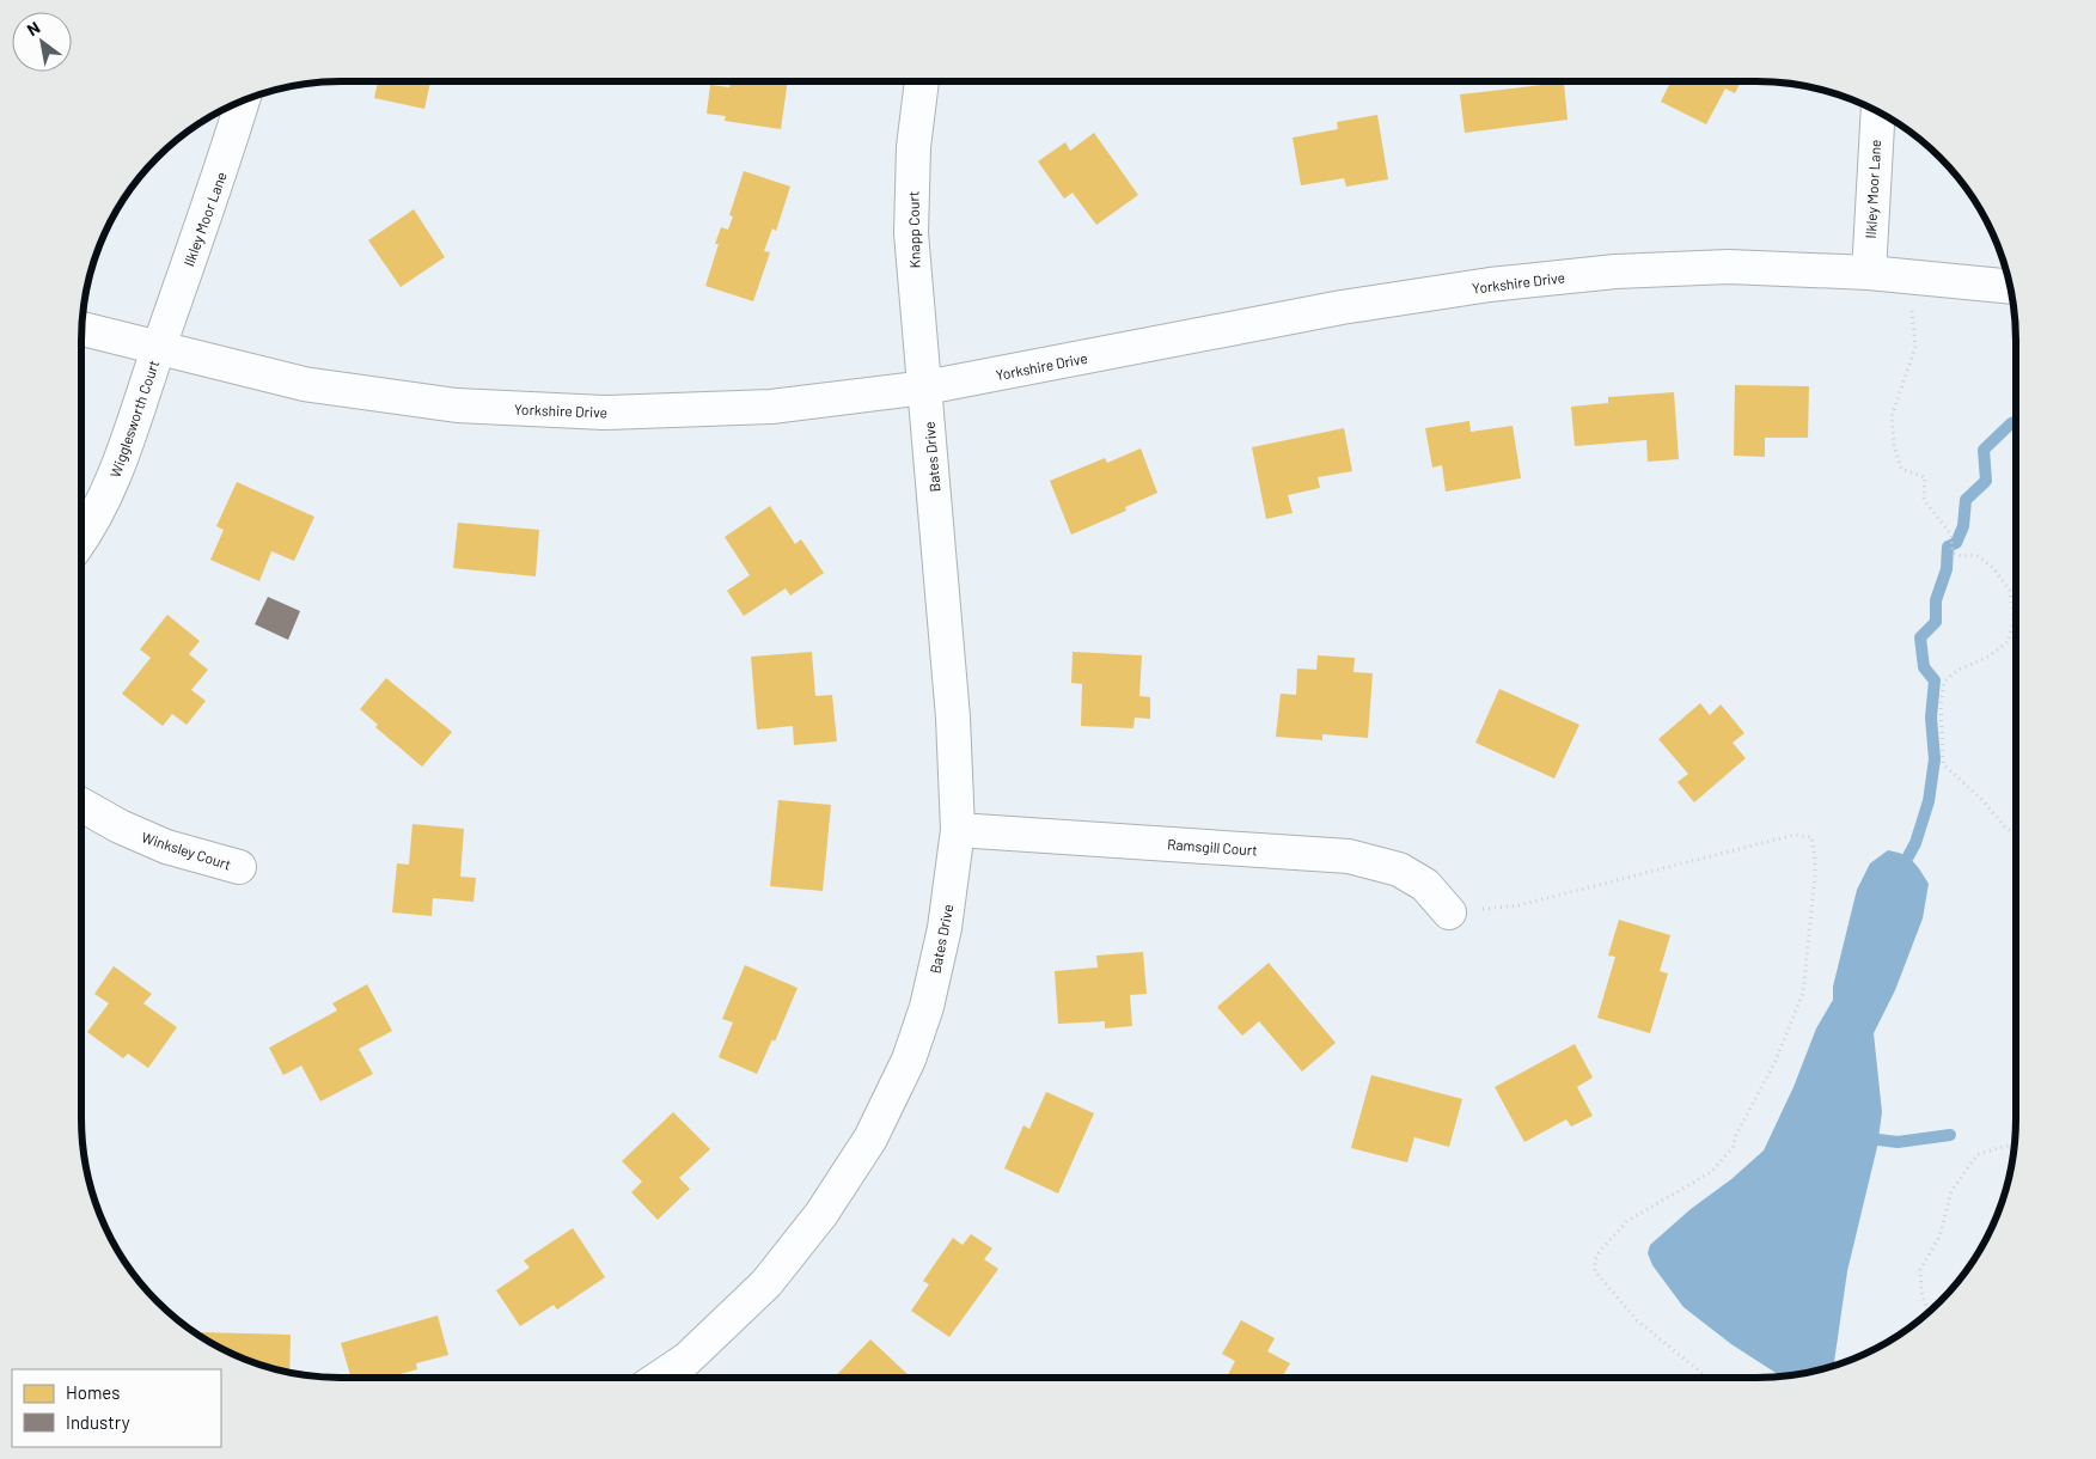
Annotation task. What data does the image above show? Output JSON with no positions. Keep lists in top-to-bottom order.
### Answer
{
  "streets": {
    "street": [
      "Ilkley Moor Lane",
      "Knapp Court",
      "Yorkshire Drive",
      "Wigglesworth Court",
      "Bates Drive",
      "Ramsgill Court",
      "Winksley Court"
    ]
  },
  "crossings": [
    ["Ilkley Moor Lane", "Yorkshire Drive"],
    ["Ilkley Moor Lane", "Wigglesworth Court"],
    ["Knapp Court", "Yorkshire Drive"],
    ["Knapp Court", "Bates Drive"],
    ["Yorkshire Drive", "Wigglesworth Court"],
    ["Yorkshire Drive", "Bates Drive"],
    ["Bates Drive", "Ramsgill Court"]
  ],
  "legend": ["Homes", "Industry"],
  "north": "top left"
}
